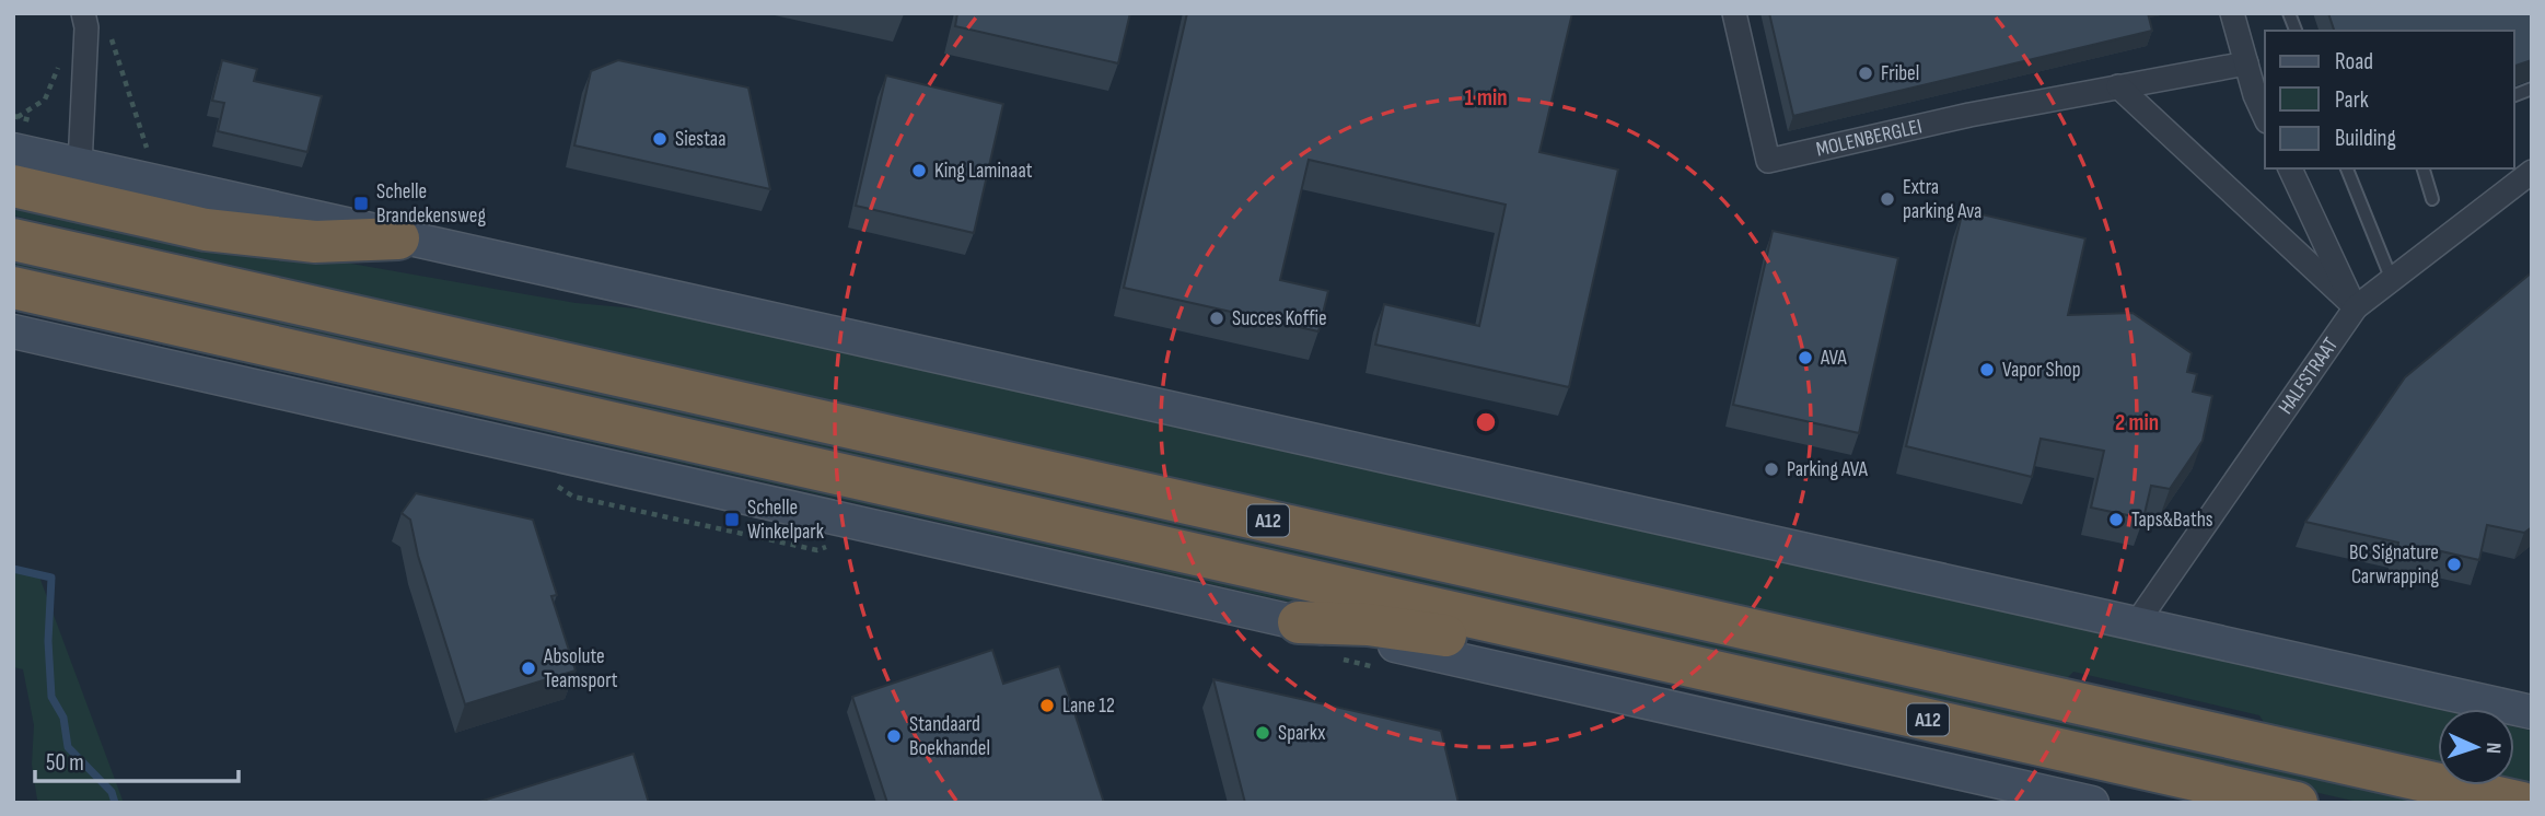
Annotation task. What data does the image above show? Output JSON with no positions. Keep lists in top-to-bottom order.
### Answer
{
  "streets": {
    "highway": ["A12"],
    "street": ["MOLENBERGLEI", "HALFSTRAAT"]
  },
  "places": {
    "other": [
      "Fribel",
      "Siestaa",
      "King Laminaat",
      "Extra parking Ava",
      "Succes Koffie",
      "AVA",
      "Vapor Shop",
      "Parking AVA",
      "Taps&Baths",
      "BC Signature Carwrapping",
      "Absolute Teamsport",
      "Lane 12",
      "Sparkx",
      "Standaard Boekhandel"
    ],
    "transit": ["Schelle Brandekensweg", "Schelle Winkelpark"]
  },
  "legend": ["Road", "Park", "Building"],
  "scale_bar": "50 m",
  "north": "right",
  "rings": ["1 min", "2 min"]
}
